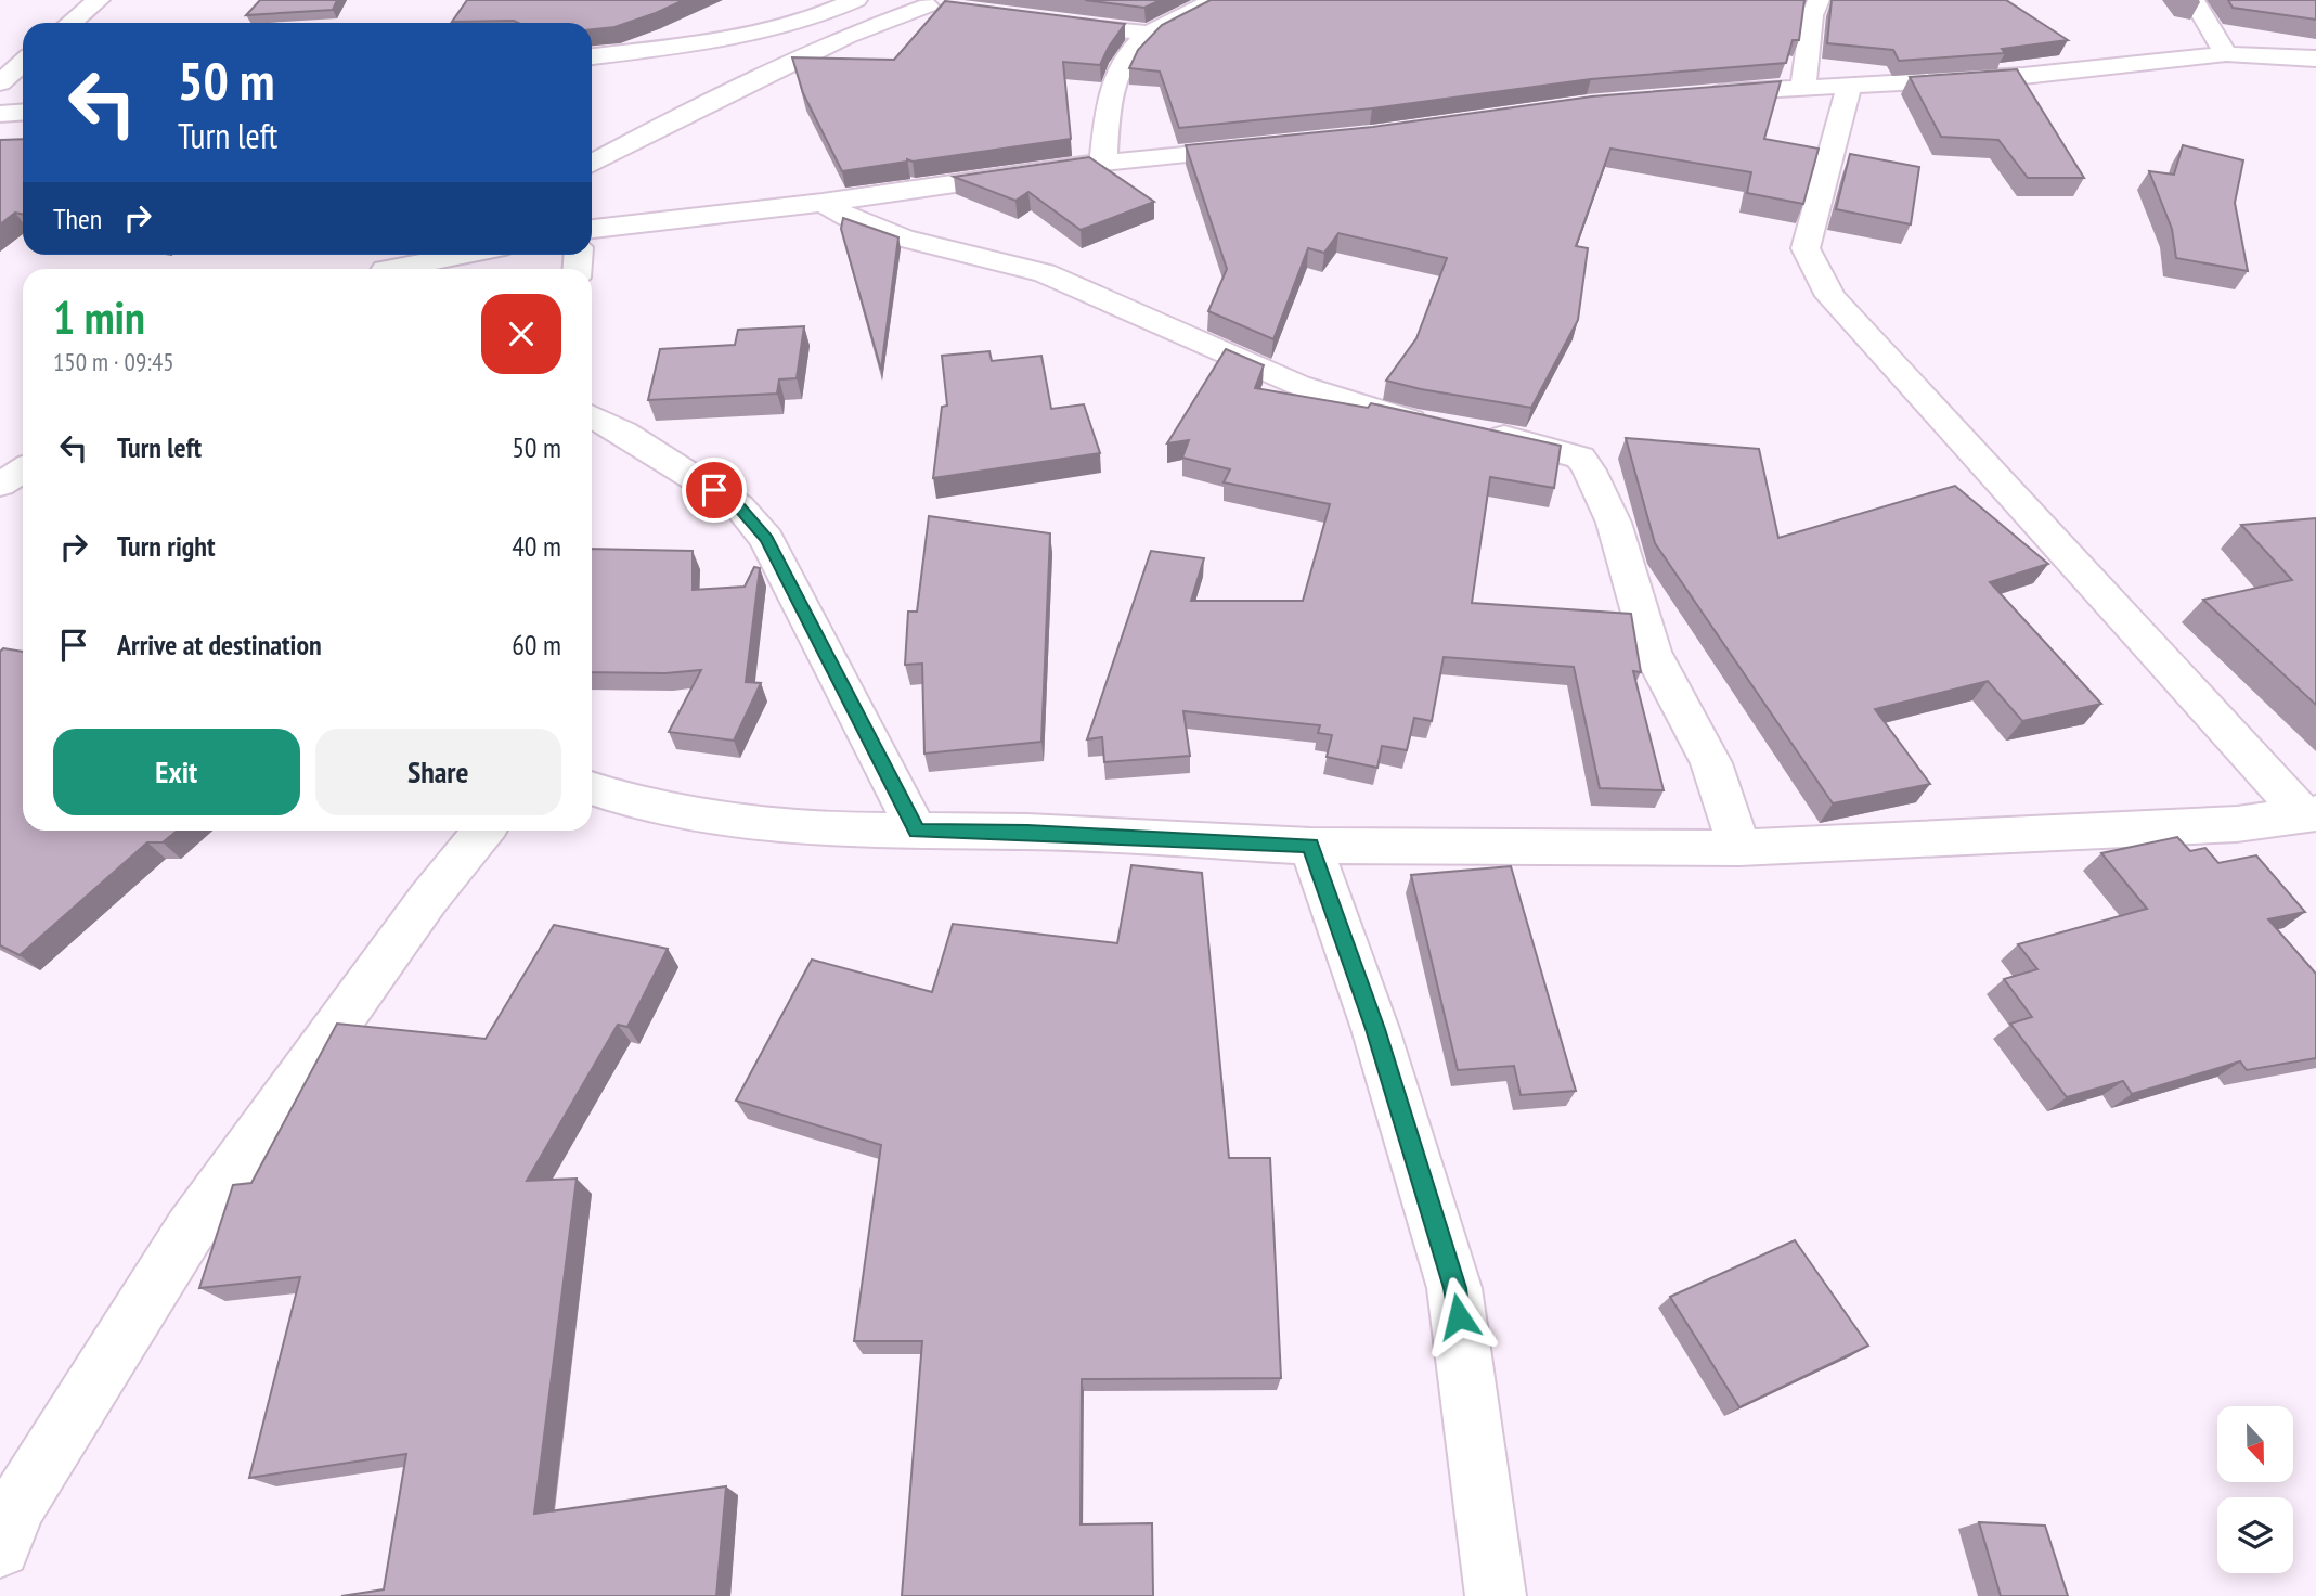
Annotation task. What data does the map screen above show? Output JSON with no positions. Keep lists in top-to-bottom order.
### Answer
{
  "north": "bottom",
  "page": {
    "turn": ["50 m", "Turn left"],
    "then": "Then",
    "heading": ["1 min", "150 m · 09:45"],
    "list": [
      {
        "name": "Turn left",
        "value": "50 m"
      },
      {
        "name": "Turn right",
        "value": "40 m"
      },
      {
        "name": "Arrive at destination",
        "value": "60 m"
      }
    ],
    "buttons": ["Exit", "Share"]
  }
}
